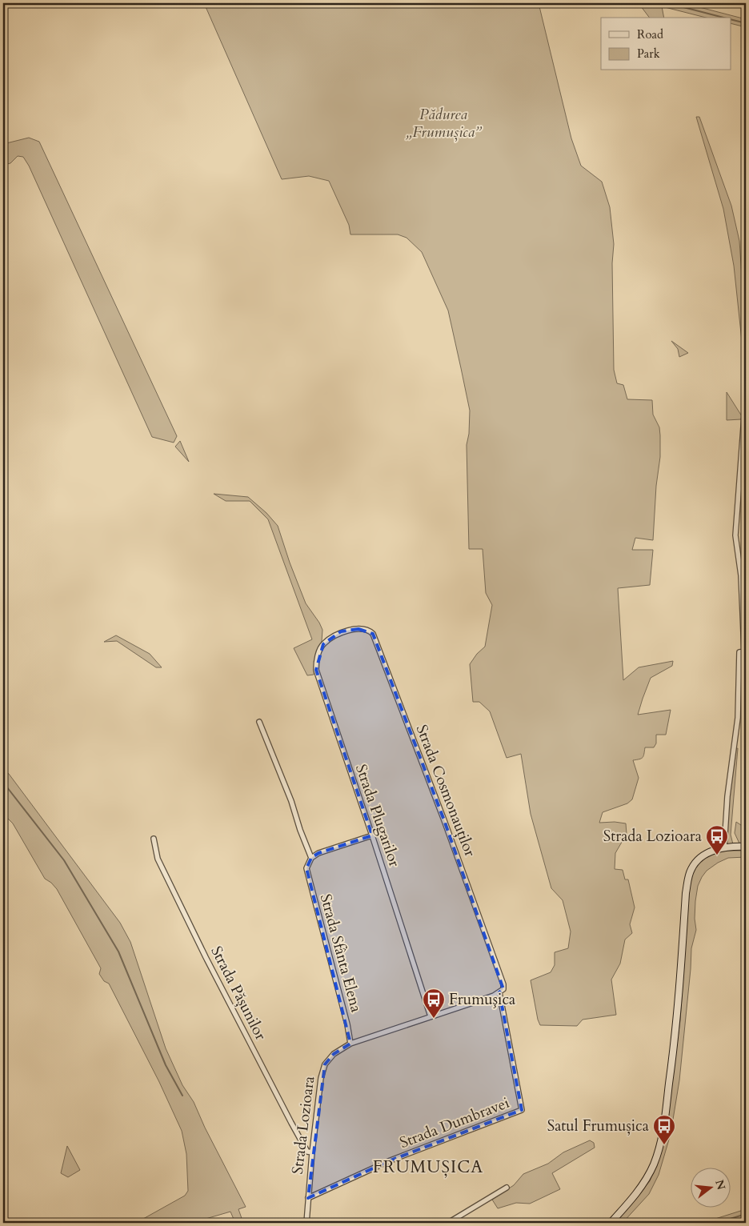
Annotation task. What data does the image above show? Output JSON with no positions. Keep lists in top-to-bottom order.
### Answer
{
  "streets": {
    "street": [
      "Strada Cosmonauților",
      "Strada Plugarilor",
      "Strada Sfânta Elena",
      "Strada Pășunilor",
      "Strada Dumbravei",
      "Strada Lozioara"
    ]
  },
  "crossings": [
    ["Strada Cosmonauților", "Strada Plugarilor"],
    ["Strada Cosmonauților", "Strada Dumbravei"],
    ["Strada Cosmonauților", "Strada Lozioara"],
    ["Strada Plugarilor", "Strada Lozioara"],
    ["Strada Sfânta Elena", "Strada Lozioara"],
    ["Strada Pășunilor", "Strada Lozioara"],
    ["Strada Dumbravei", "Strada Lozioara"]
  ],
  "districts": ["FRUMUȘICA"],
  "parks": ["Pădurea „Frumușica”"],
  "places": {
    "bus stop": ["Strada Lozioara", "Frumuşica", "Satul Frumușica"]
  },
  "legend": ["Road", "Park"],
  "north": "right"
}
